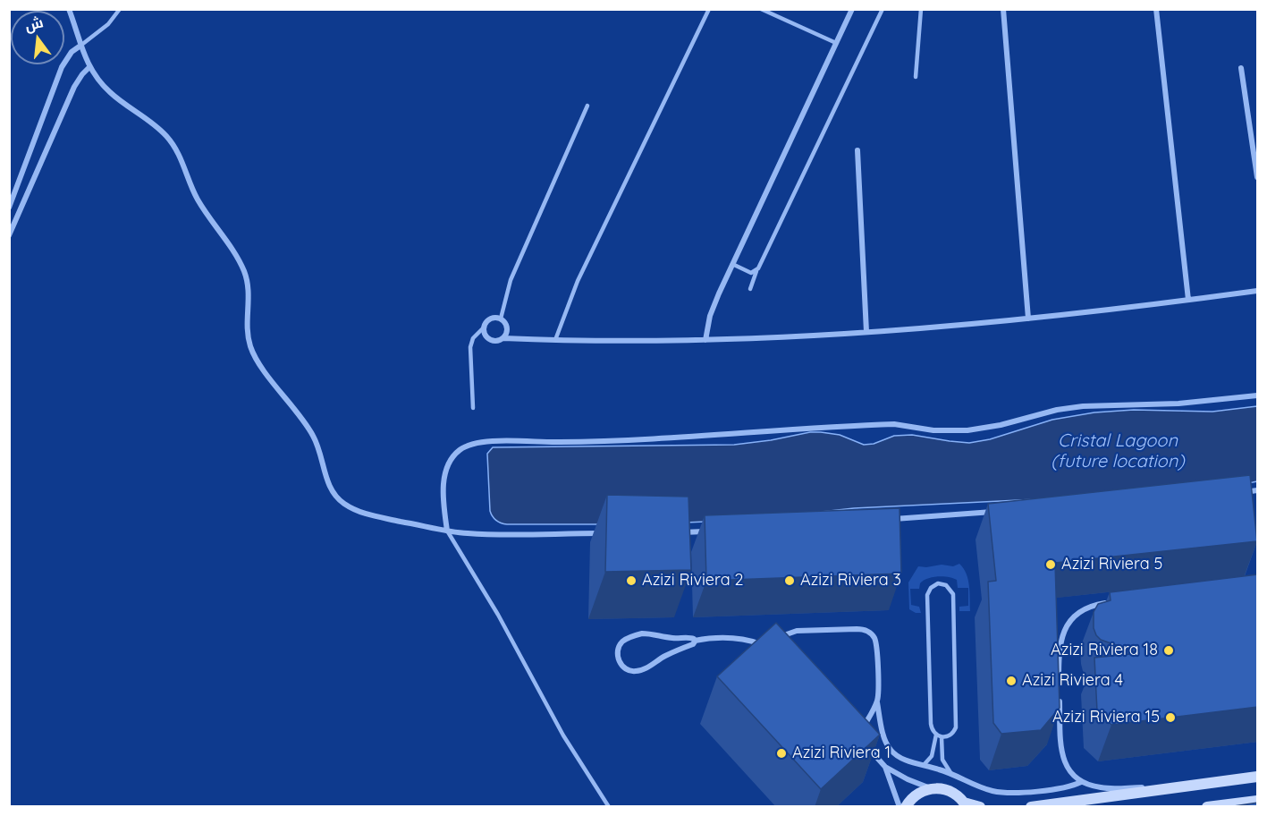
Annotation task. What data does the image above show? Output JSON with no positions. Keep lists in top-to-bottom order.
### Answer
{
  "water": ["Cristal Lagoon (future location)"],
  "places": [
    "Azizi Riviera 5",
    "Azizi Riviera 2",
    "Azizi Riviera 3",
    "Azizi Riviera 18",
    "Azizi Riviera 4",
    "Azizi Riviera 15",
    "Azizi Riviera 1"
  ],
  "north": "top"
}
